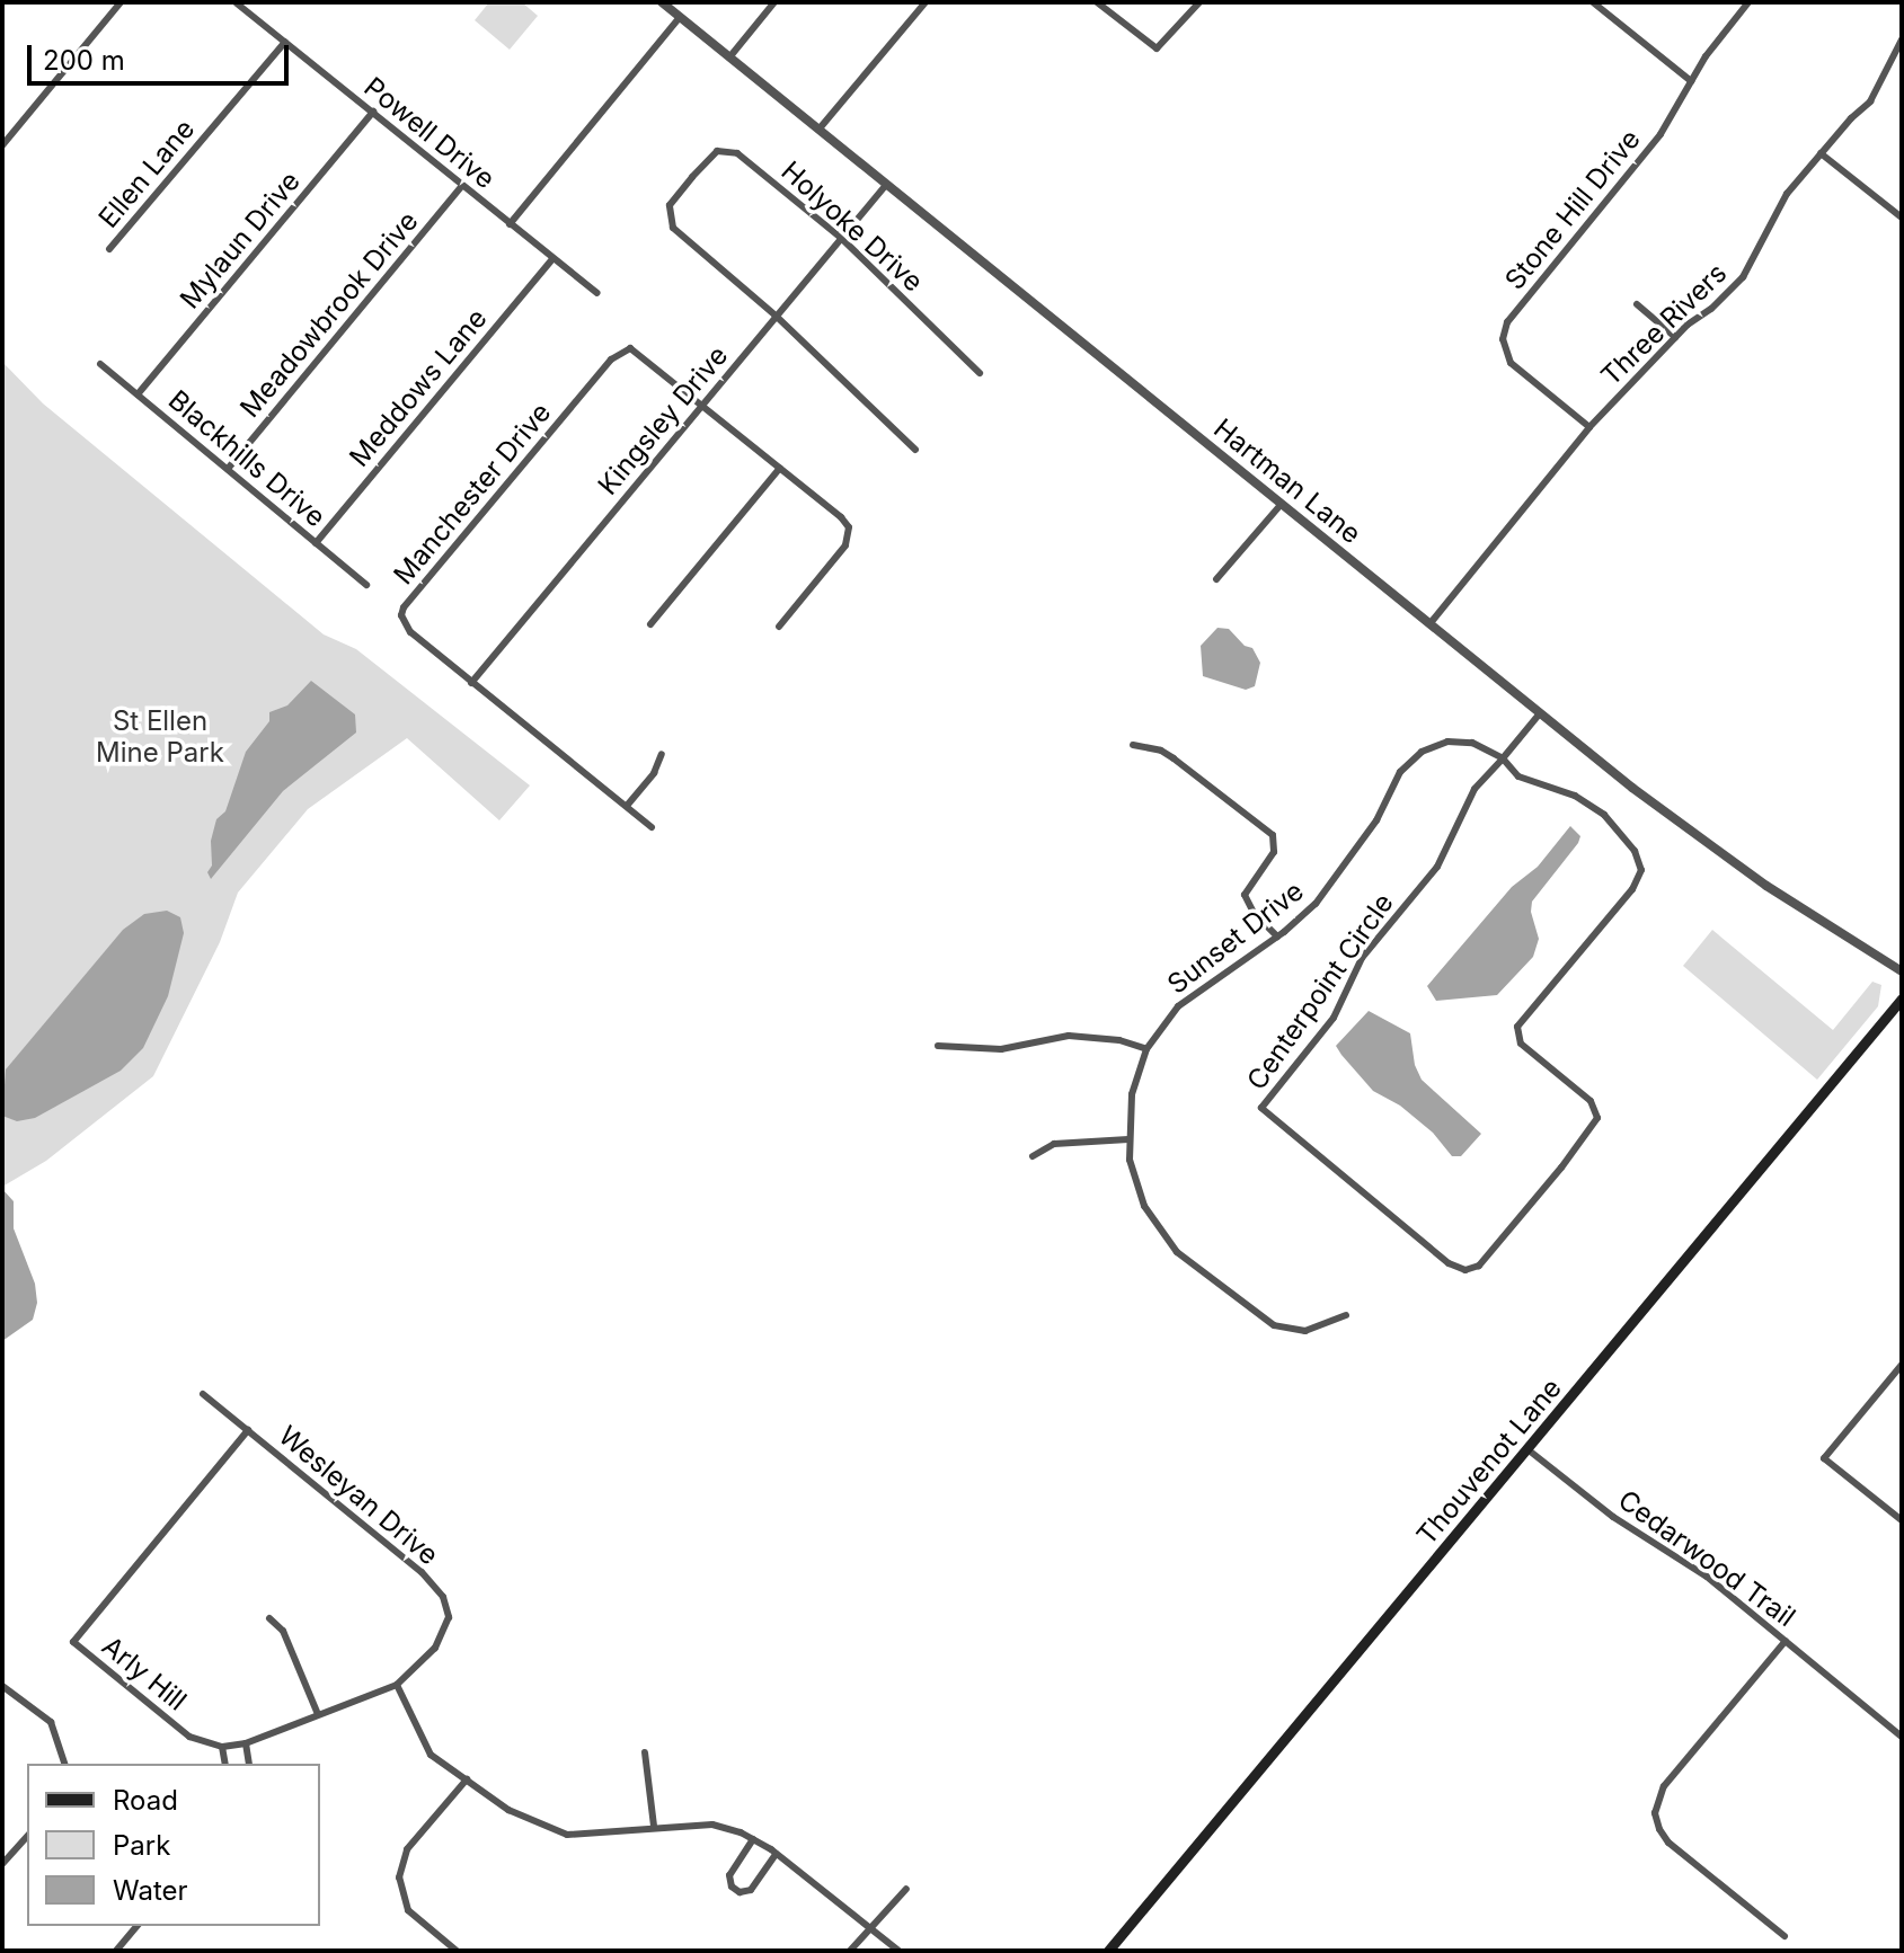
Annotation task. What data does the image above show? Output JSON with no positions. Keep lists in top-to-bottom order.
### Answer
{
  "streets": {
    "main road": ["Thouvenot Lane"],
    "street": [
      "Powell Drive",
      "Ellen Lane",
      "Stone Hill Drive",
      "Holyoke Drive",
      "Mylaun Drive",
      "Meadowbrook Drive",
      "Three Rivers",
      "Meddows Lane",
      "Kingsley Drive",
      "Blackhills Drive",
      "Hartman Lane",
      "Manchester Drive",
      "Sunset Drive",
      "Centerpoint Circle",
      "Wesleyan Drive",
      "Cedarwood Trail",
      "Arly Hill"
    ]
  },
  "crossings": [
    ["Powell Drive", "Ellen Lane"],
    ["Powell Drive", "Mylaun Drive"],
    ["Powell Drive", "Meadowbrook Drive"],
    ["Powell Drive", "Meddows Lane"],
    ["Stone Hill Drive", "Three Rivers"],
    ["Holyoke Drive", "Kingsley Drive"],
    ["Mylaun Drive", "Blackhills Drive"],
    ["Meadowbrook Drive", "Blackhills Drive"],
    ["Three Rivers", "Hartman Lane"],
    ["Meddows Lane", "Blackhills Drive"],
    ["Kingsley Drive", "Hartman Lane"],
    ["Kingsley Drive", "Manchester Drive"],
    ["Hartman Lane", "Centerpoint Circle"],
    ["Sunset Drive", "Centerpoint Circle"],
    ["Thouvenot Lane", "Cedarwood Trail"],
    ["Wesleyan Drive", "Arly Hill"]
  ],
  "parks": ["St Ellen Mine Park"],
  "legend": ["Road", "Park", "Water"],
  "scale_bar": "200 m"
}
